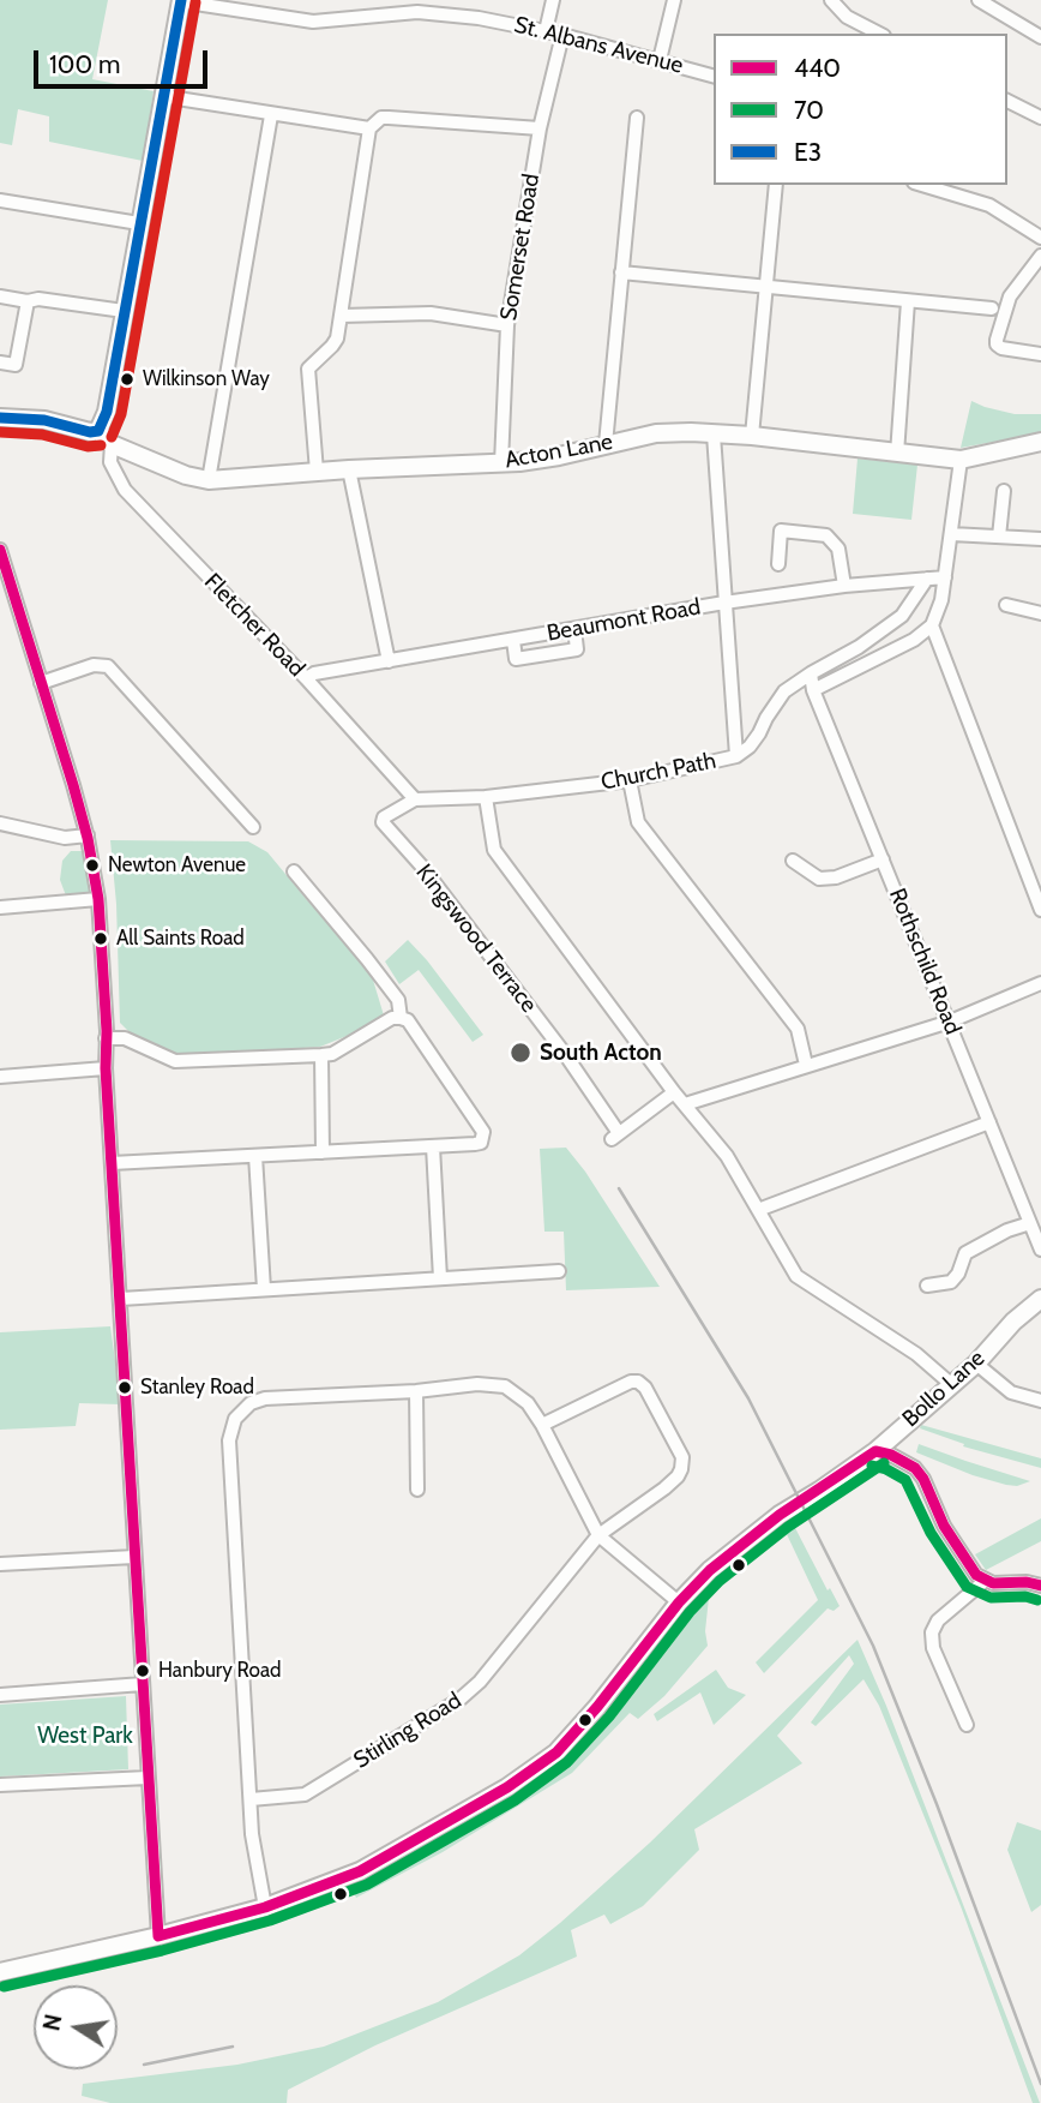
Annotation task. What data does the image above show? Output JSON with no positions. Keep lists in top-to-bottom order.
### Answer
{
  "streets": {
    "main road": ["Acton Lane", "Bollo Lane"],
    "street": [
      "St. Albans Avenue",
      "Somerset Road",
      "Beaumont Road",
      "Fletcher Road",
      "Church Path",
      "Kingswood Terrace",
      "Rothschild Road",
      "Stirling Road"
    ]
  },
  "crossings": [
    ["St. Albans Avenue", "Somerset Road"],
    ["Somerset Road", "Acton Lane"],
    ["Acton Lane", "Fletcher Road"],
    ["Beaumont Road", "Fletcher Road"],
    ["Beaumont Road", "Church Path"],
    ["Fletcher Road", "Church Path"],
    ["Fletcher Road", "Kingswood Terrace"],
    ["Church Path", "Kingswood Terrace"],
    ["Church Path", "Rothschild Road"]
  ],
  "parks": ["West Park"],
  "places": [
    "Wilkinson Way",
    "Newton Avenue",
    "All Saints Road",
    "South Acton",
    "Stanley Road",
    "Hanbury Road"
  ],
  "lines": ["transit line E3", "transit line 440", "transit line 70"],
  "legend": ["440", "70", "E3"],
  "scale_bar": "100 m",
  "north": "left"
}
